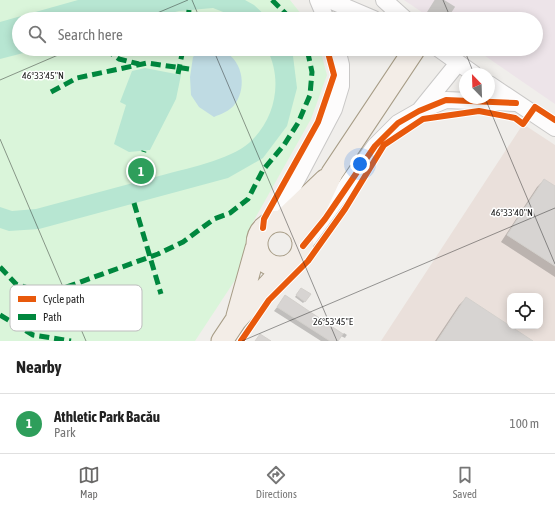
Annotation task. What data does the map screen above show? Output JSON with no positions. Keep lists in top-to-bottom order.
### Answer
{
  "legend": ["Cycle path", "Path"],
  "north": "top left",
  "page": {
    "search": "Search here",
    "pins": "1",
    "heading": "Nearby",
    "list": [
      {
        "mark": "1",
        "name": "Athletic Park Bacău",
        "note": "Park",
        "value": "100 m"
      }
    ],
    "nav": ["Map", "Directions", "Saved"]
  },
  "coordinates": ["46°33'45\"N", "46°33'40\"N", "26°53'45\"E"]
}
